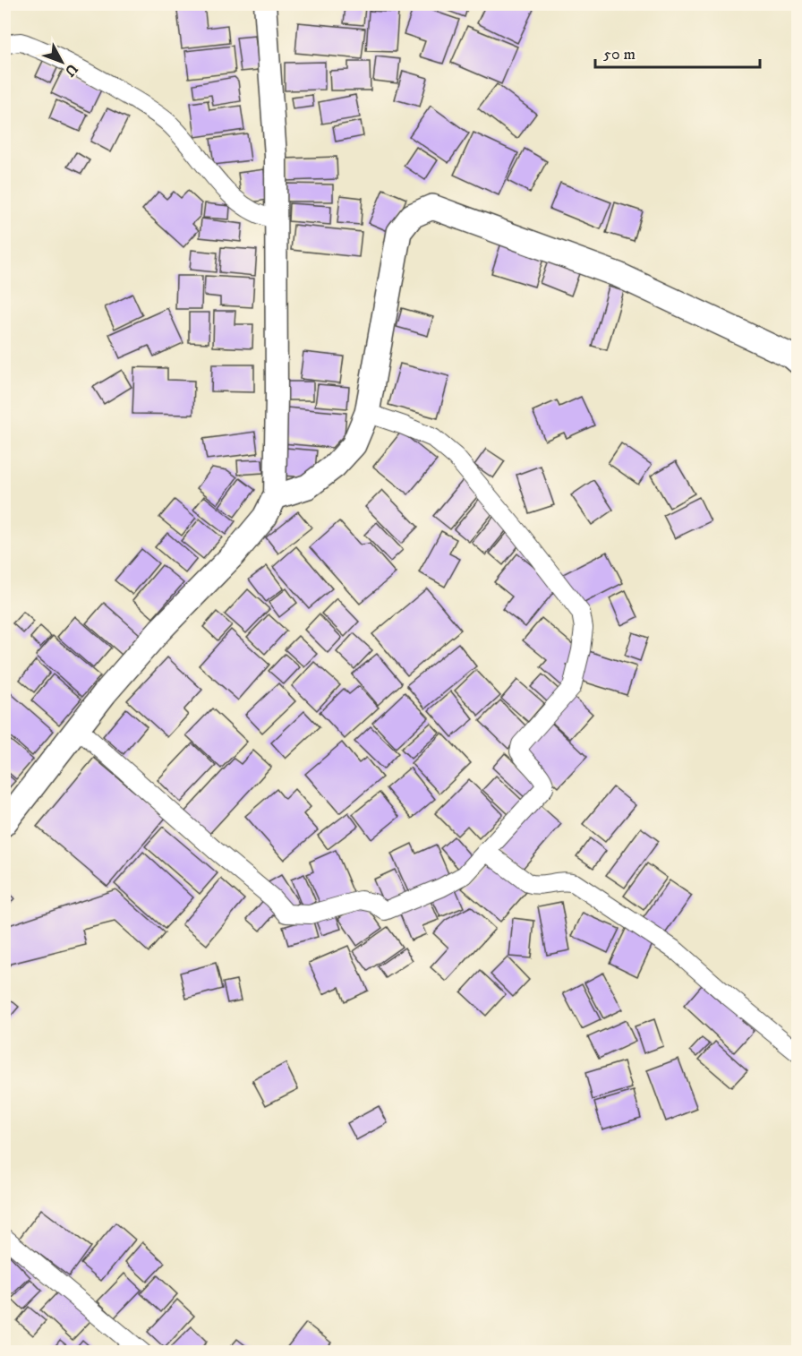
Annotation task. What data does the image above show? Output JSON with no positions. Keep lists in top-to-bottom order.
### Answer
{
  "scale_bar": "50 m",
  "north": "bottom right"
}
